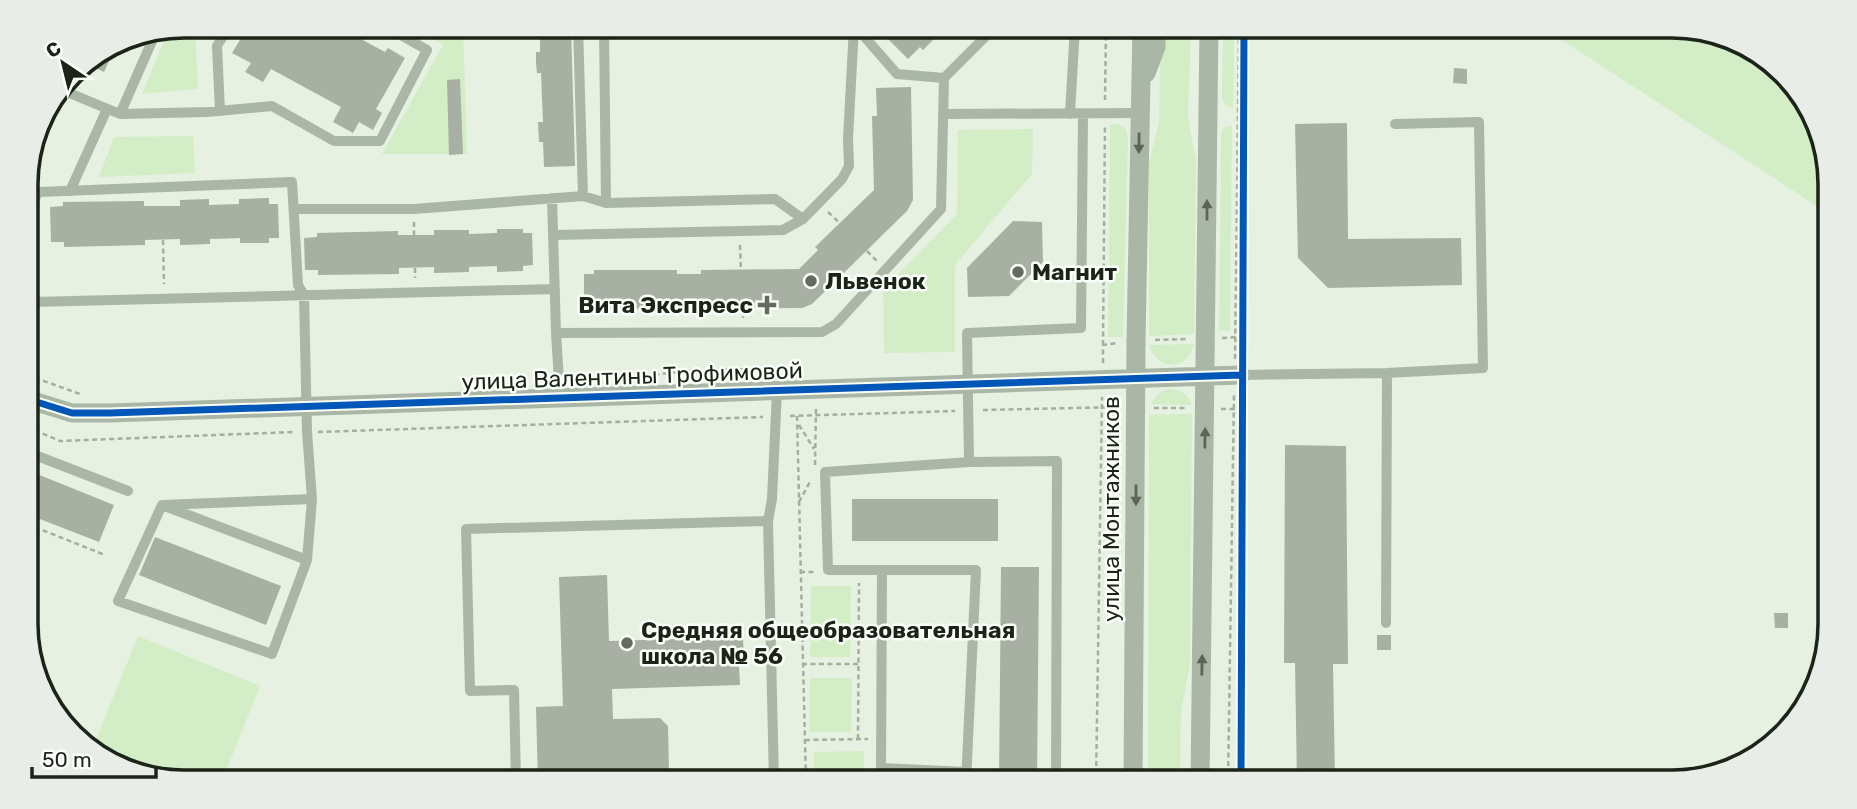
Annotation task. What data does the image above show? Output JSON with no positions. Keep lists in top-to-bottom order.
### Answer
{
  "streets": {
    "street": ["улица Валентины Трофимовой", "улица Монтажников"]
  },
  "crossings": [
    ["улица Валентины Трофимовой", "улица Монтажников"]
  ],
  "places": {
    "other": ["Магнит", "Львенок", "Средняя общеобразовательная школа № 56"],
    "health": ["Вита Экспресс"]
  },
  "scale_bar": "50 m",
  "north": "top left"
}
